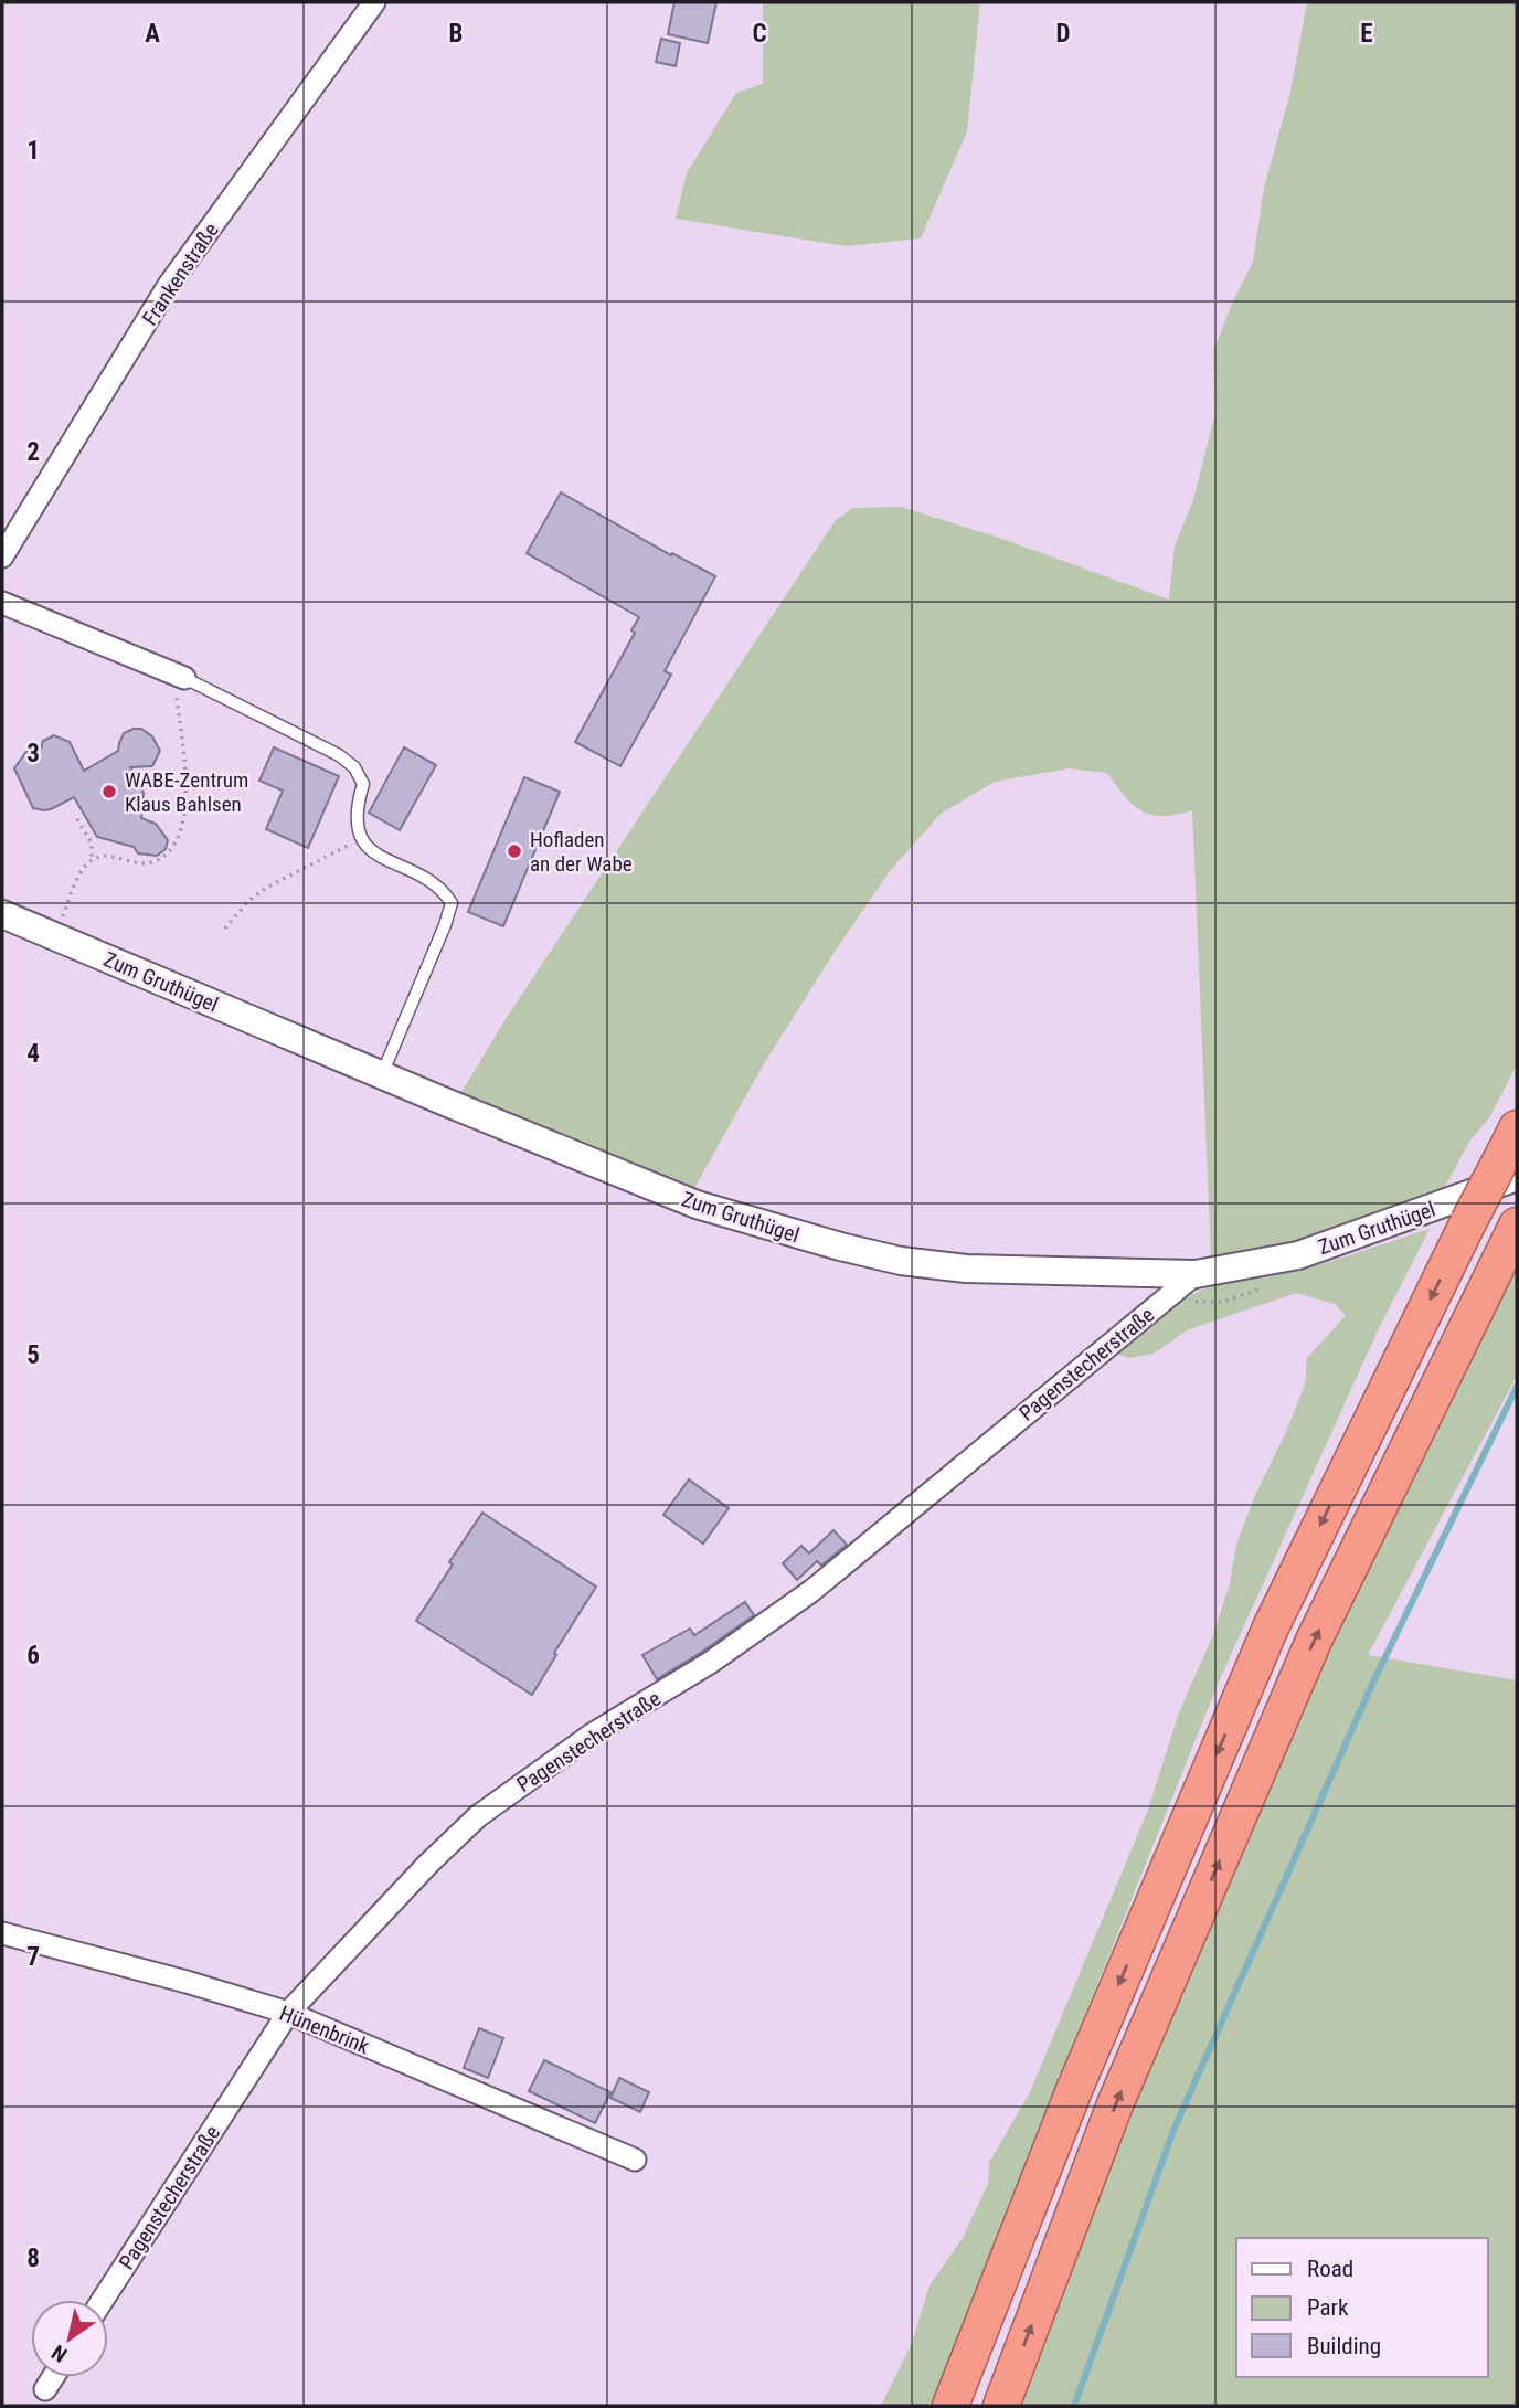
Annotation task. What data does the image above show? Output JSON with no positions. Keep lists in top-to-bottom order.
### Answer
{
  "streets": {
    "street": [
      "Frankenstraße",
      "Zum Gruthügel",
      "Pagenstecherstraße",
      "Hünenbrink"
    ]
  },
  "crossings": [
    ["Zum Gruthügel", "Pagenstecherstraße"],
    ["Pagenstecherstraße", "Hünenbrink"]
  ],
  "places": ["WABE-Zentrum Klaus Bahlsen", "Hofladen an der Wabe"],
  "legend": ["Road", "Park", "Building"],
  "north": "bottom left",
  "grid": {
    "columns": [
      "A",
      "B",
      "C",
      "D",
      "E"
    ],
    "rows": [
      "1",
      "2",
      "3",
      "4",
      "5",
      "6",
      "7",
      "8"
    ]
  }
}
